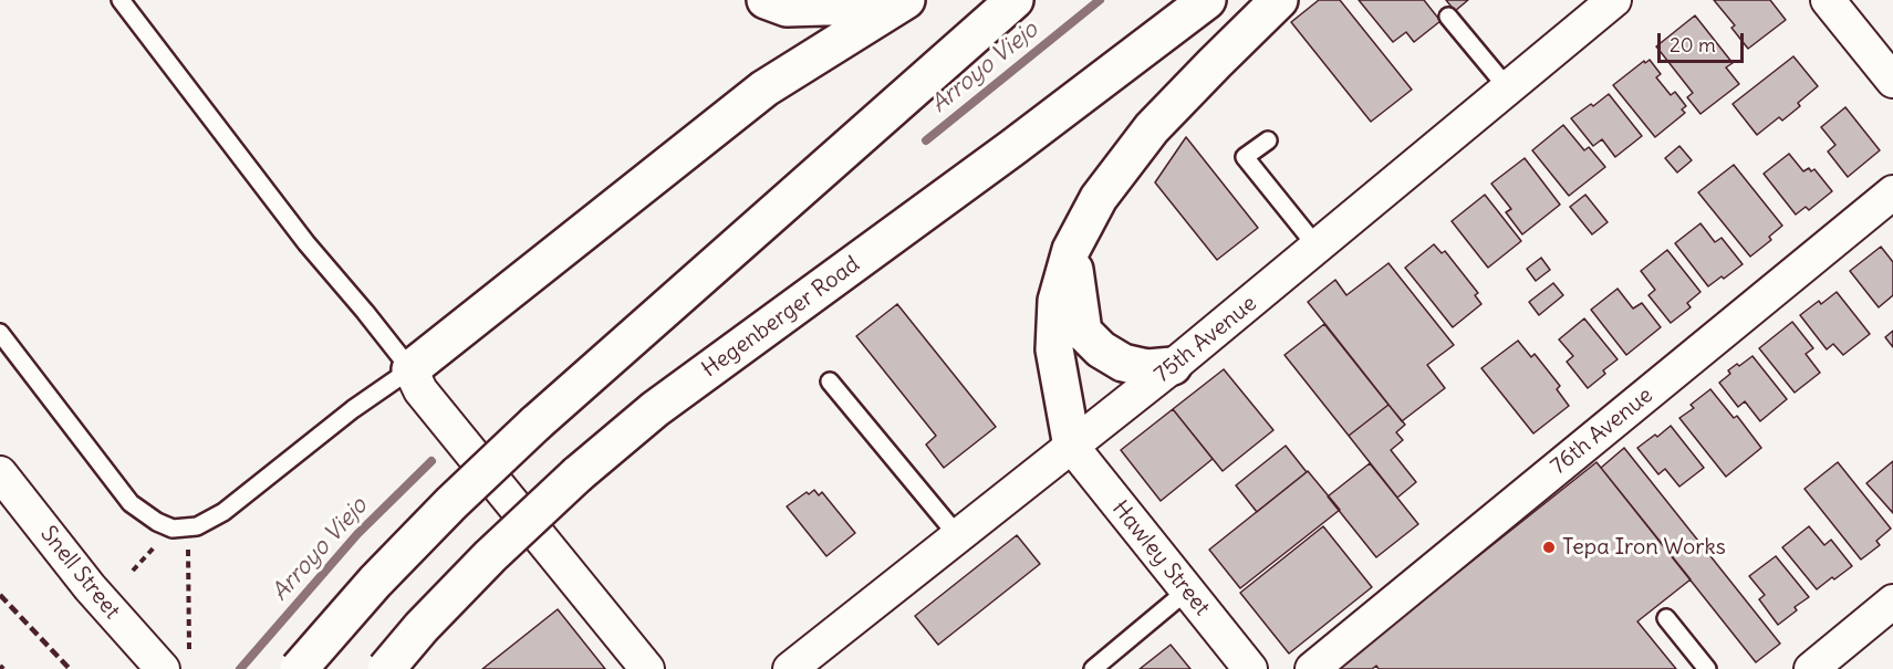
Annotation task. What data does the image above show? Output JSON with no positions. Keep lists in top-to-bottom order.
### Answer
{
  "streets": {
    "main road": ["Hegenberger Road"],
    "street": [
      "75th Avenue",
      "76th Avenue",
      "Hawley Street",
      "Snell Street"
    ]
  },
  "crossings": [
    ["75th Avenue", "Hawley Street"]
  ],
  "water": ["Arroyo Viejo"],
  "places": ["Tepa Iron Works"],
  "scale_bar": "20 m"
}
